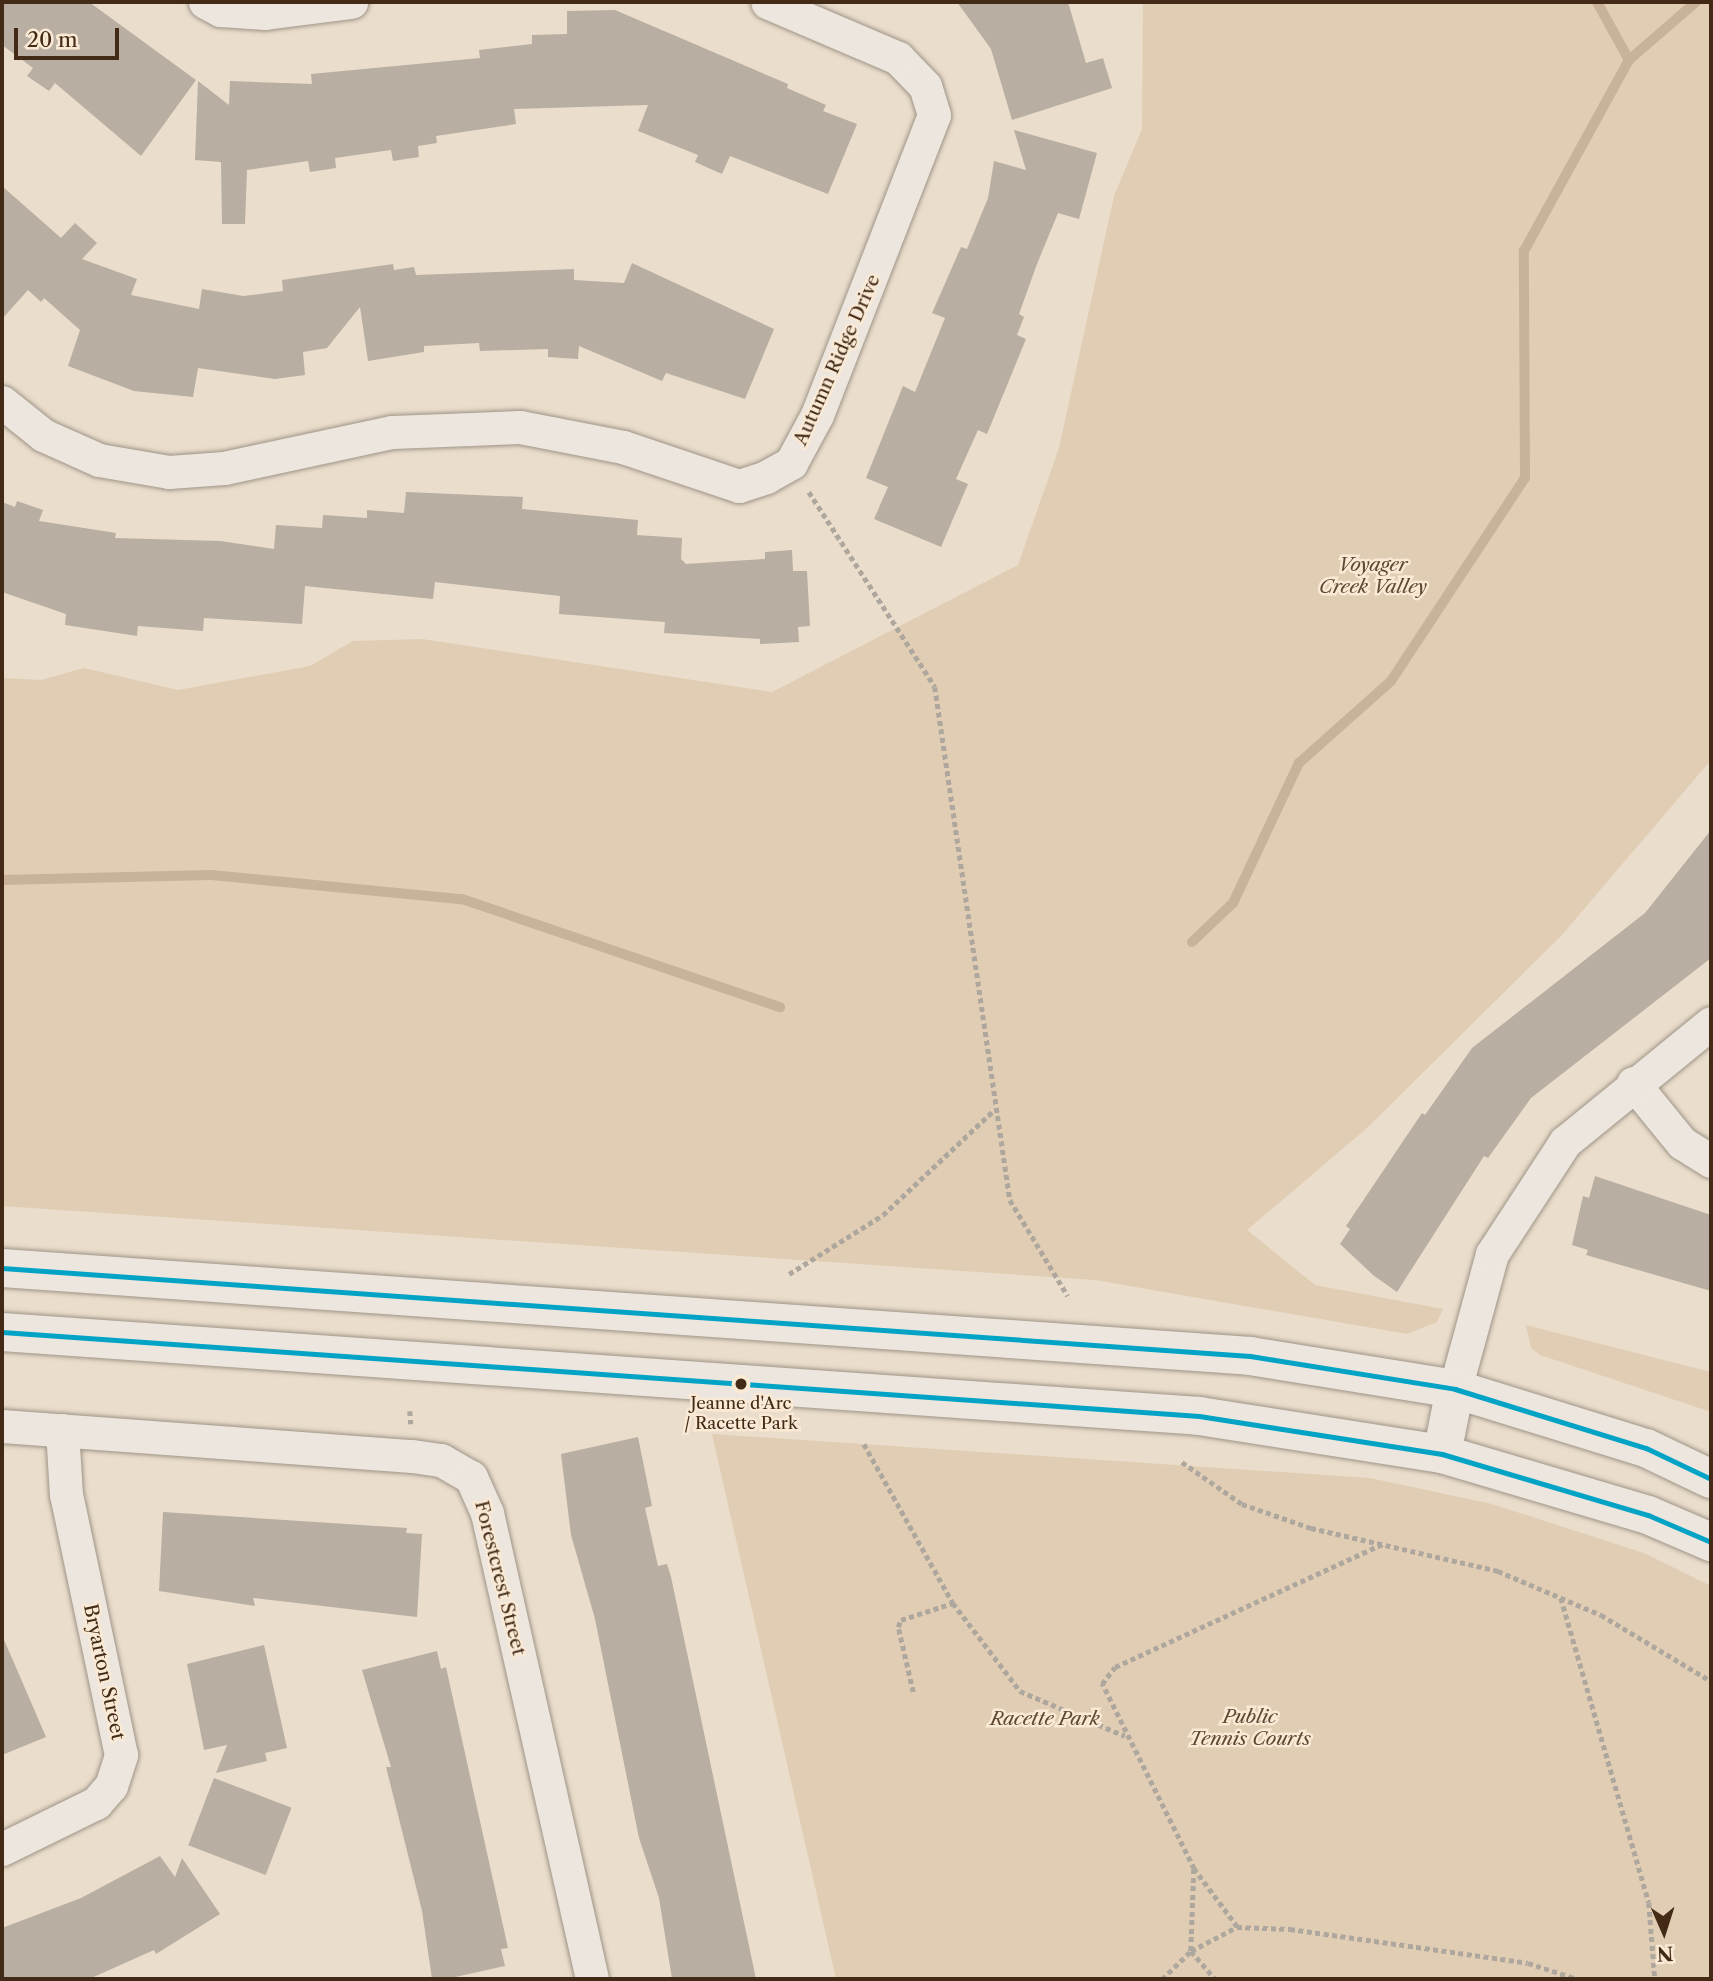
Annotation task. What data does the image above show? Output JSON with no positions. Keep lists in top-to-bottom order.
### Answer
{
  "streets": {
    "street": ["Autumn Ridge Drive", "Forestcrest Street", "Bryarton Street"]
  },
  "crossings": [
    ["Forestcrest Street", "Bryarton Street"]
  ],
  "parks": ["Voyager Creek Valley", "Public Tennis Courts", "Racette Park"],
  "places": ["Jeanne d'Arc / Racette Park"],
  "scale_bar": "20 m",
  "north": "bottom"
}
